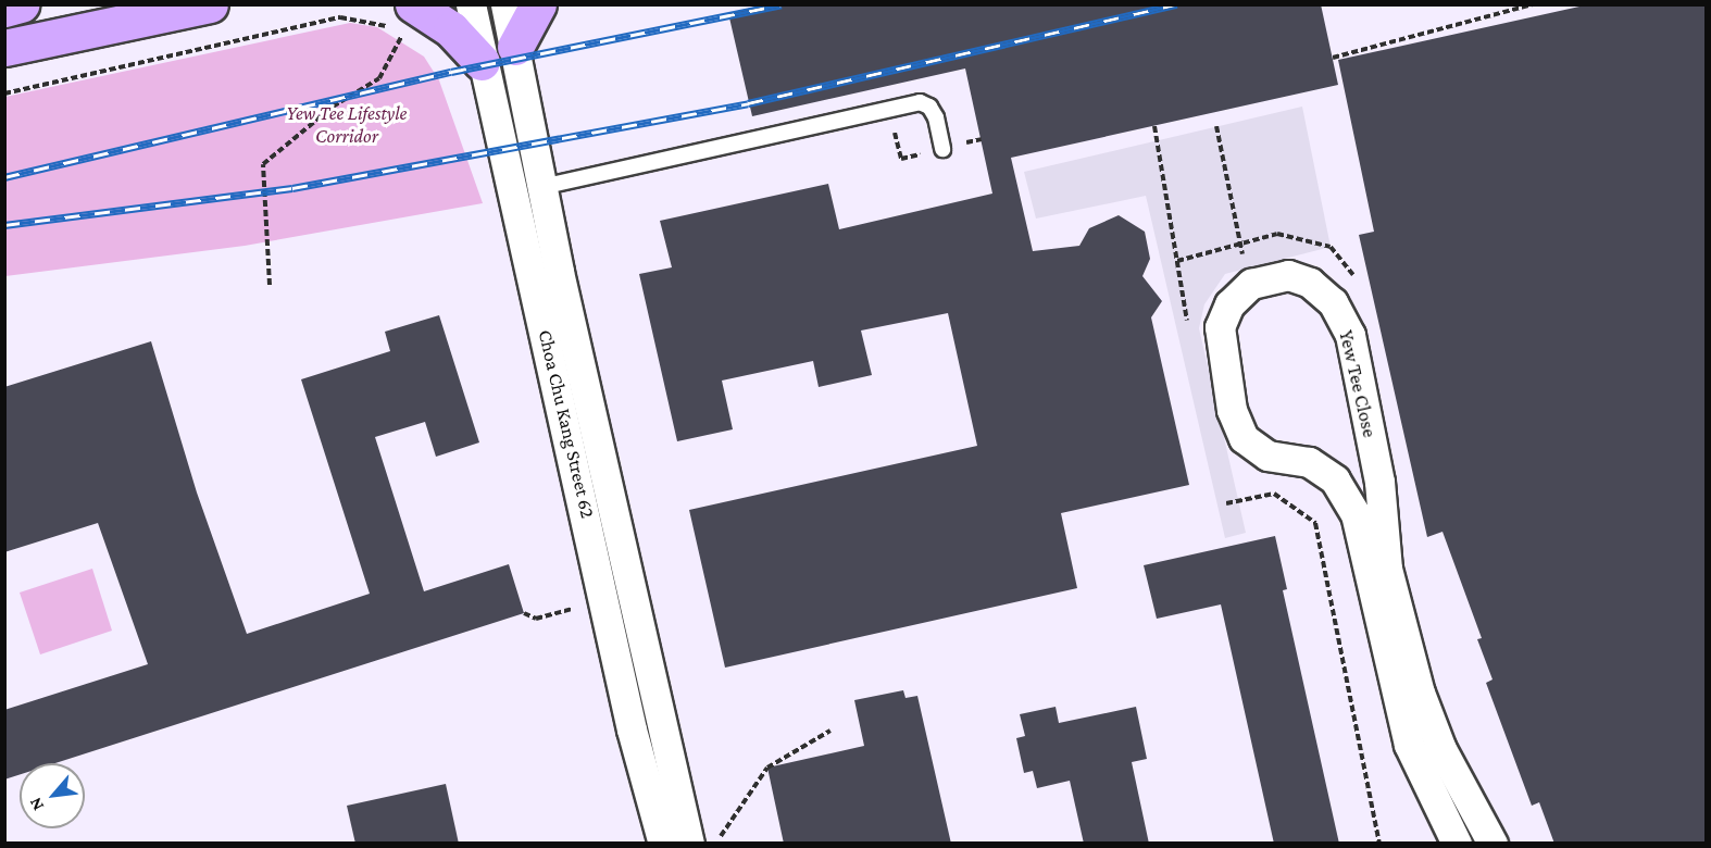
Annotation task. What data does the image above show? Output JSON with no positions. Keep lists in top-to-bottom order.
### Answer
{
  "streets": {
    "street": ["Yew Tee Close", "Choa Chu Kang Street 62"]
  },
  "parks": ["Yew Tee Lifestyle Corridor"],
  "north": "bottom left"
}
